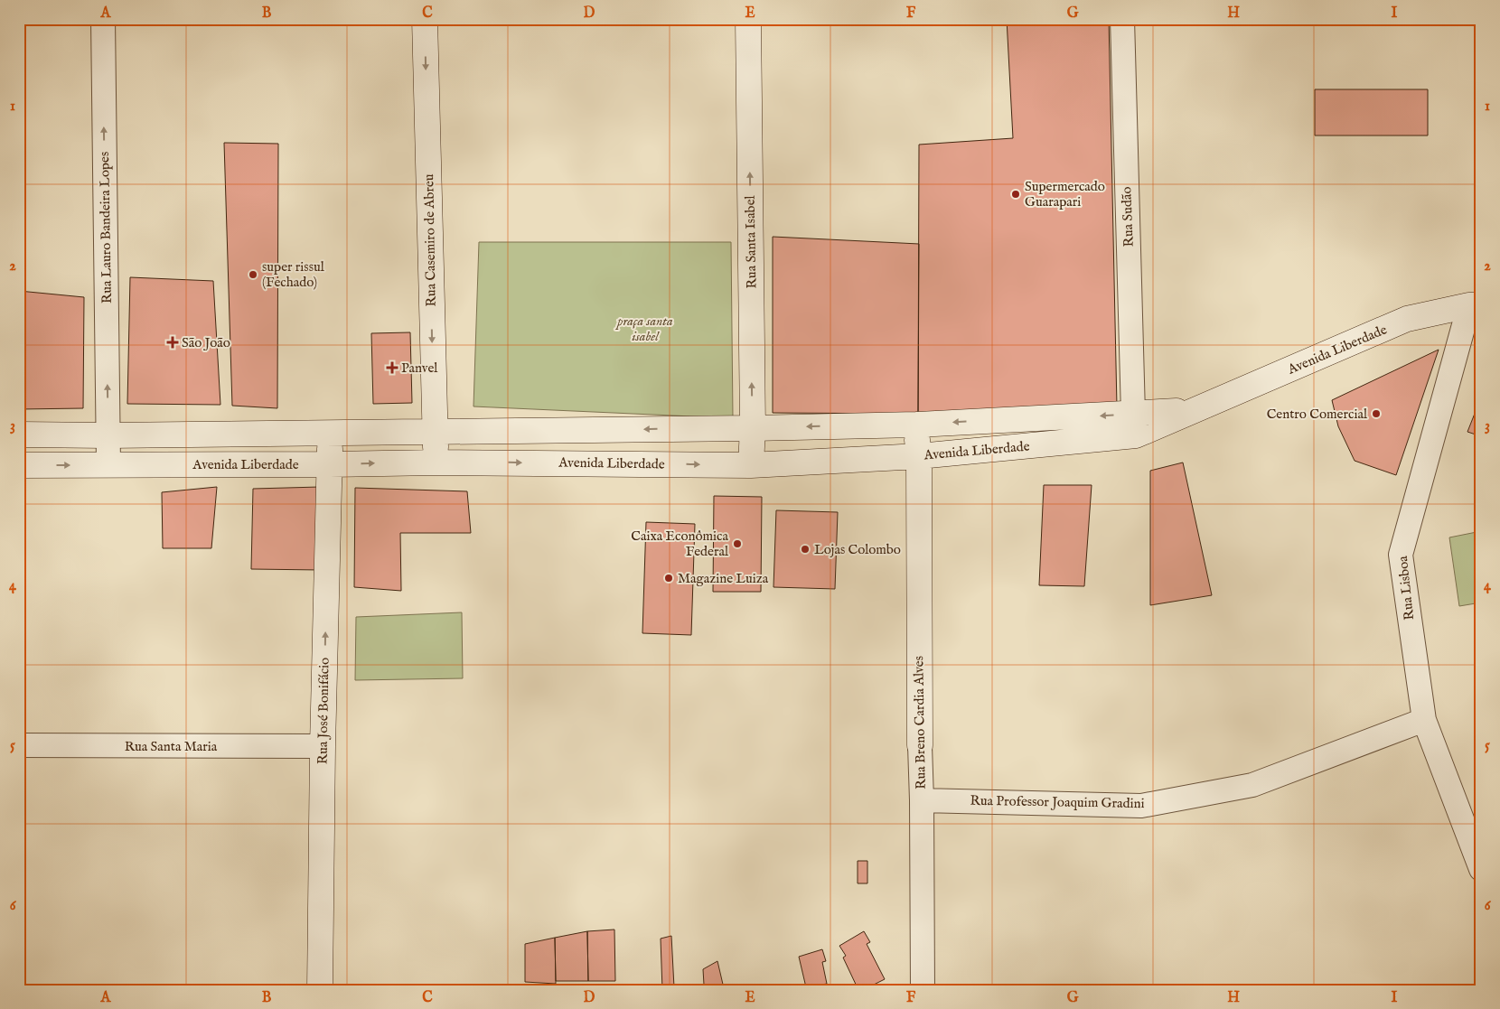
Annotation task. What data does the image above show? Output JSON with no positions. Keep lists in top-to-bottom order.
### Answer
{
  "streets": {
    "main road": [
      "Rua Casemiro de Abreu",
      "Rua Santa Isabel",
      "Avenida Liberdade",
      "Rua José Bonifácio",
      "Rua Breno Cardia Alves"
    ],
    "street": [
      "Rua Sudão",
      "Rua Lauro Bandeira Lopes",
      "Rua Lisboa",
      "Rua Santa Maria",
      "Rua Professor Joaquim Gradini"
    ]
  },
  "crossings": [
    ["Rua Sudão", "Avenida Liberdade"],
    ["Rua Lauro Bandeira Lopes", "Avenida Liberdade"],
    ["Rua Casemiro de Abreu", "Avenida Liberdade"],
    ["Rua Santa Isabel", "Avenida Liberdade"],
    ["Avenida Liberdade", "Rua Lisboa"],
    ["Avenida Liberdade", "Rua José Bonifácio"],
    ["Avenida Liberdade", "Rua Breno Cardia Alves"],
    ["Rua Lisboa", "Rua Professor Joaquim Gradini"],
    ["Rua José Bonifácio", "Rua Santa Maria"],
    ["Rua Breno Cardia Alves", "Rua Professor Joaquim Gradini"]
  ],
  "one_way": [
    "Rua Lauro Bandeira Lopes",
    "Rua Casemiro de Abreu",
    "Rua Santa Isabel",
    "Rua José Bonifácio"
  ],
  "parks": ["praça santa isabel"],
  "places": {
    "other": [
      "Supermercado Guarapari",
      "super rissul (Fechado)",
      "Centro Comercial",
      "Caixa Econômica Federal",
      "Lojas Colombo",
      "Magazine Luiza"
    ],
    "health": ["São João", "Panvel"]
  },
  "grid": {
    "columns": [
      "A",
      "B",
      "C",
      "D",
      "E",
      "F",
      "G",
      "H",
      "I"
    ],
    "rows": [
      "1",
      "2",
      "3",
      "4",
      "5",
      "6"
    ]
  }
}
